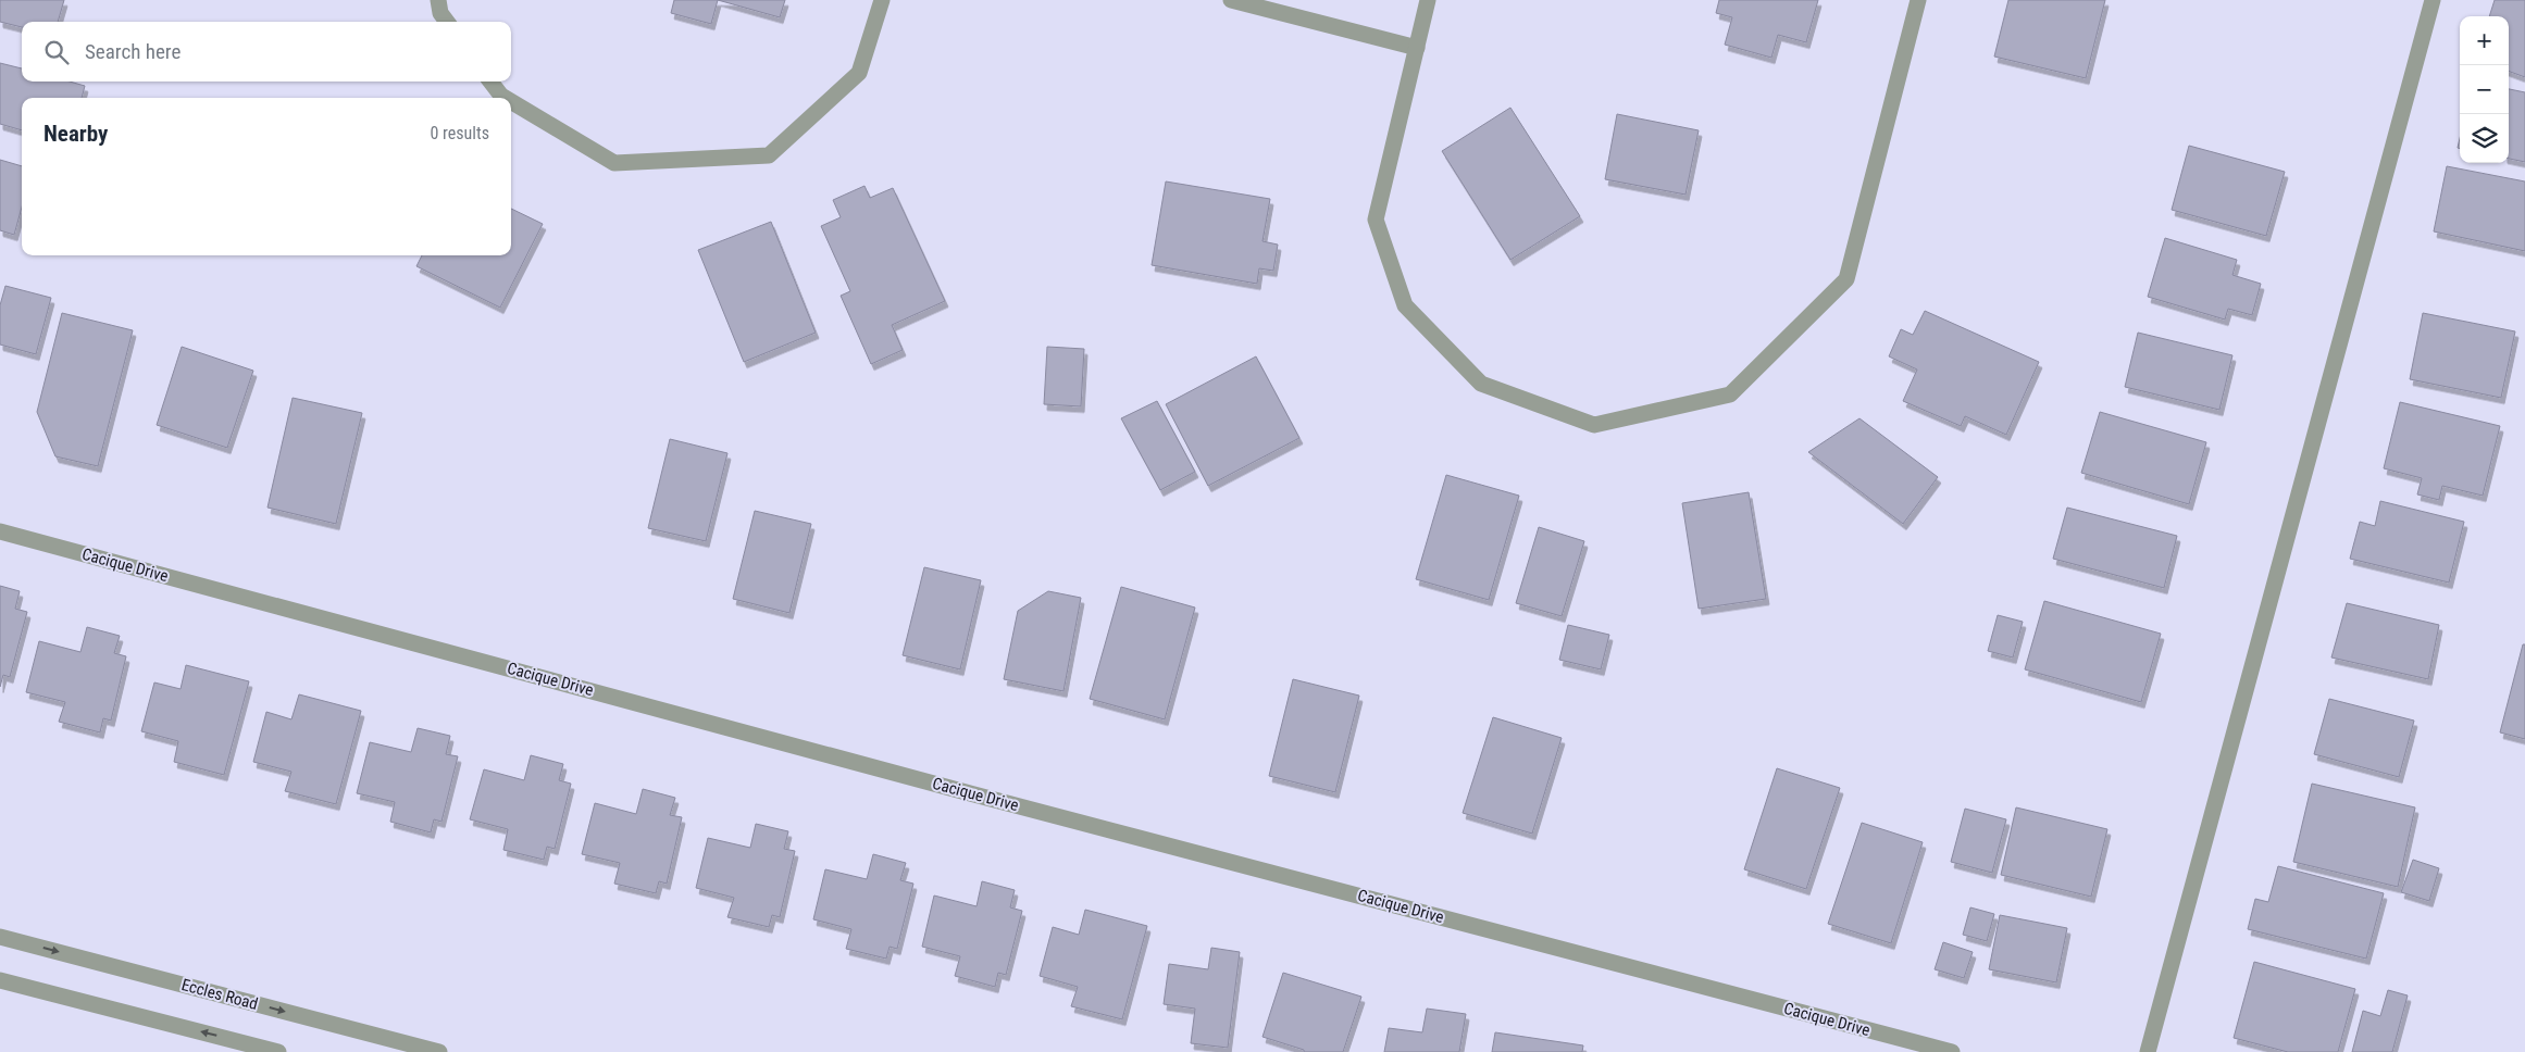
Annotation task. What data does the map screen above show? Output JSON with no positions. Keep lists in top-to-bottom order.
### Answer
{
  "streets": {
    "street": ["Cacique Drive", "Eccles Road"]
  },
  "page": {
    "map_buttons": ["+", "−"],
    "search": "Search here",
    "heading": ["Nearby", "0 results"]
  }
}
